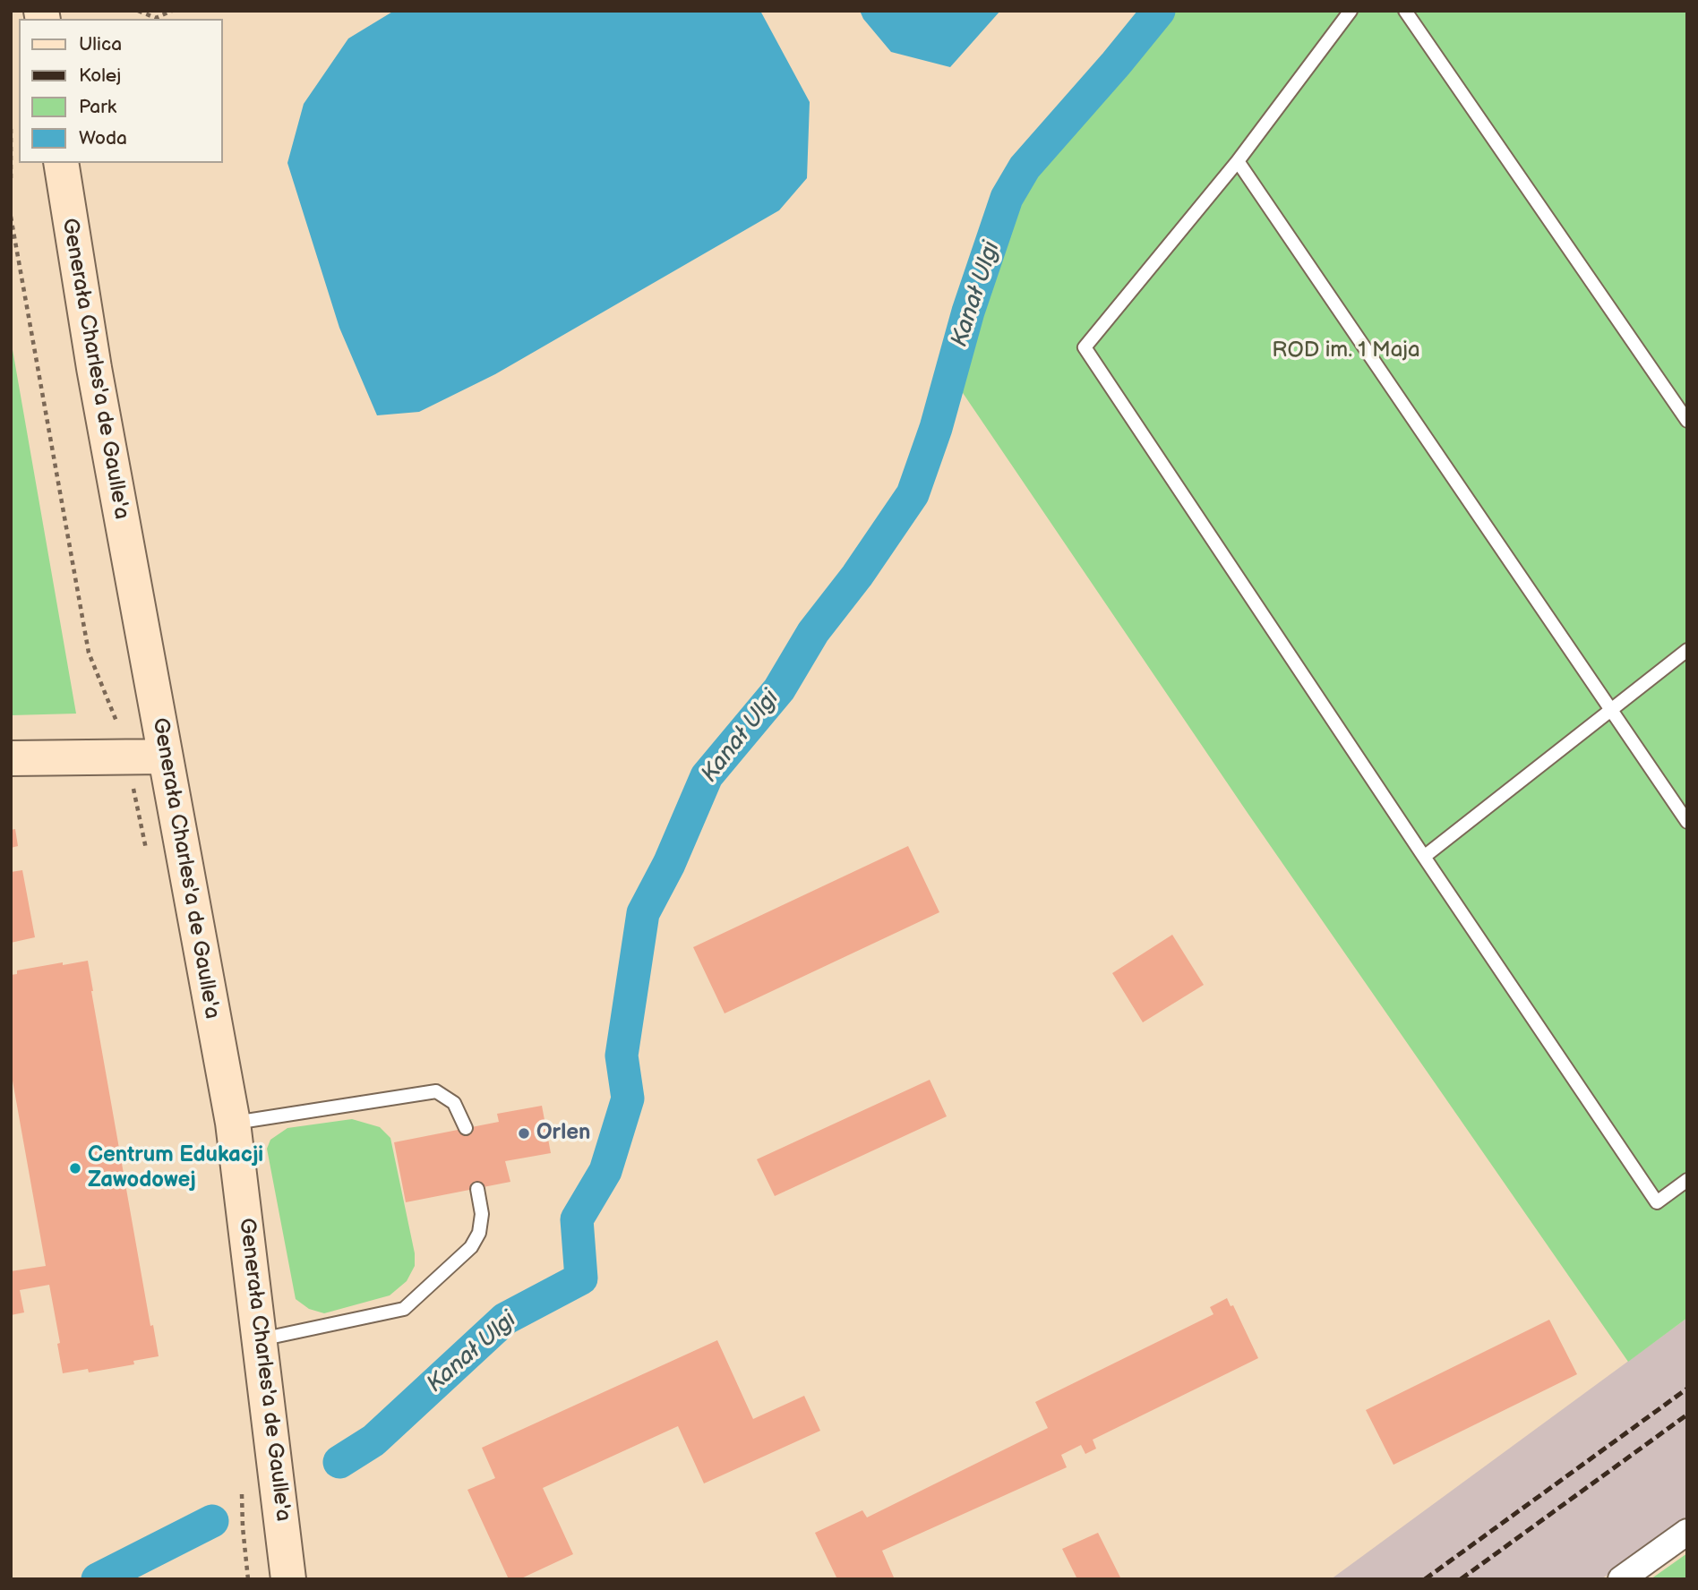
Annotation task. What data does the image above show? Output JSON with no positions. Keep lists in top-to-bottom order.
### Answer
{
  "streets": {
    "main road": ["Generała Charles'a de Gaulle'a"]
  },
  "water": ["Kanał Ulgi"],
  "parks": ["ROD im. 1 Maja"],
  "places": ["Orlen", "Centrum Edukacji Zawodowej"],
  "legend": [
    "Ulica",
    "Kolej",
    "Park",
    "Woda"
  ]
}
